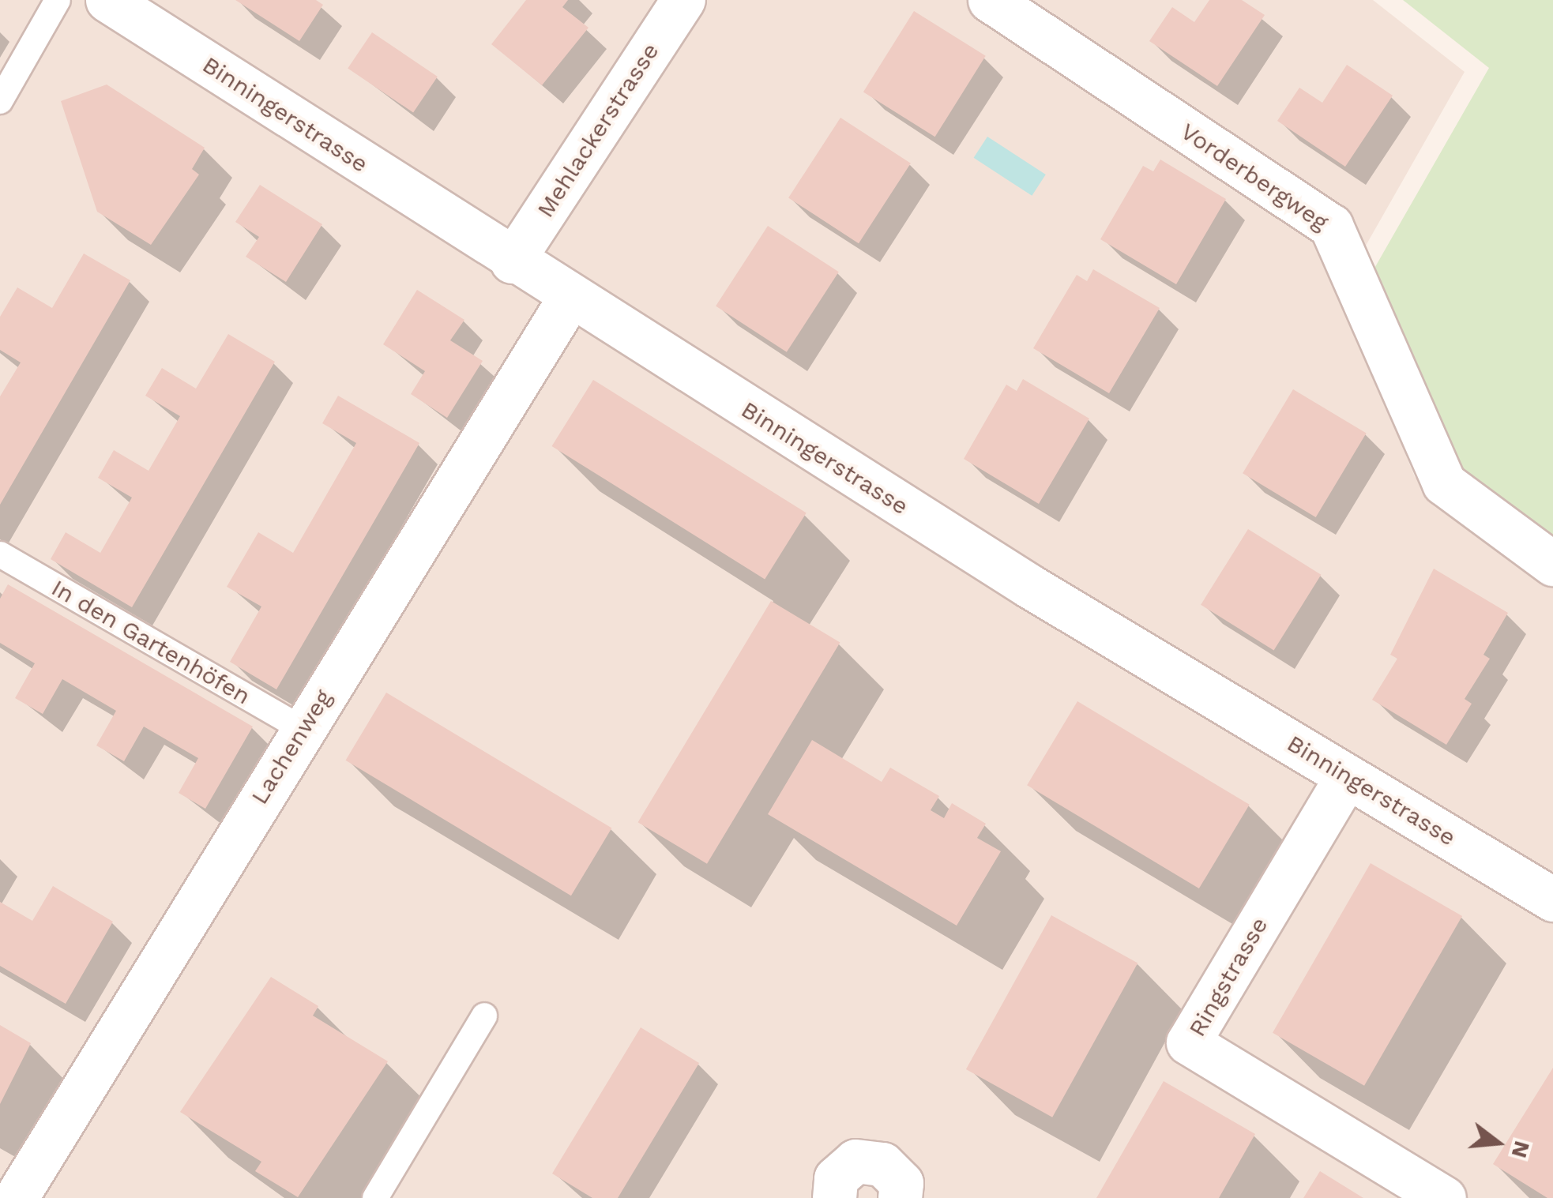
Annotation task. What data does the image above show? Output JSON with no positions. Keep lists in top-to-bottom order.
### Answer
{
  "streets": {
    "street": [
      "Binningerstrasse",
      "Mehlackerstrasse",
      "Vorderbergweg",
      "Lachenweg",
      "Ringstrasse"
    ],
    "lane": ["In den Gartenhöfen"]
  },
  "crossings": [
    ["Binningerstrasse", "Mehlackerstrasse"],
    ["Binningerstrasse", "Lachenweg"],
    ["Binningerstrasse", "Ringstrasse"],
    ["In den Gartenhöfen", "Lachenweg"]
  ],
  "north": "right"
}
